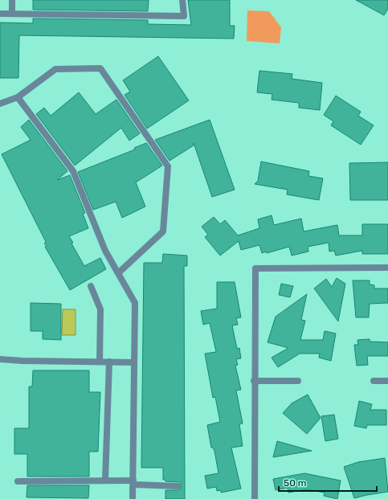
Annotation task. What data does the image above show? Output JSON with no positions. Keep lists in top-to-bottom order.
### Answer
{
  "scale_bar": "50 m"
}
